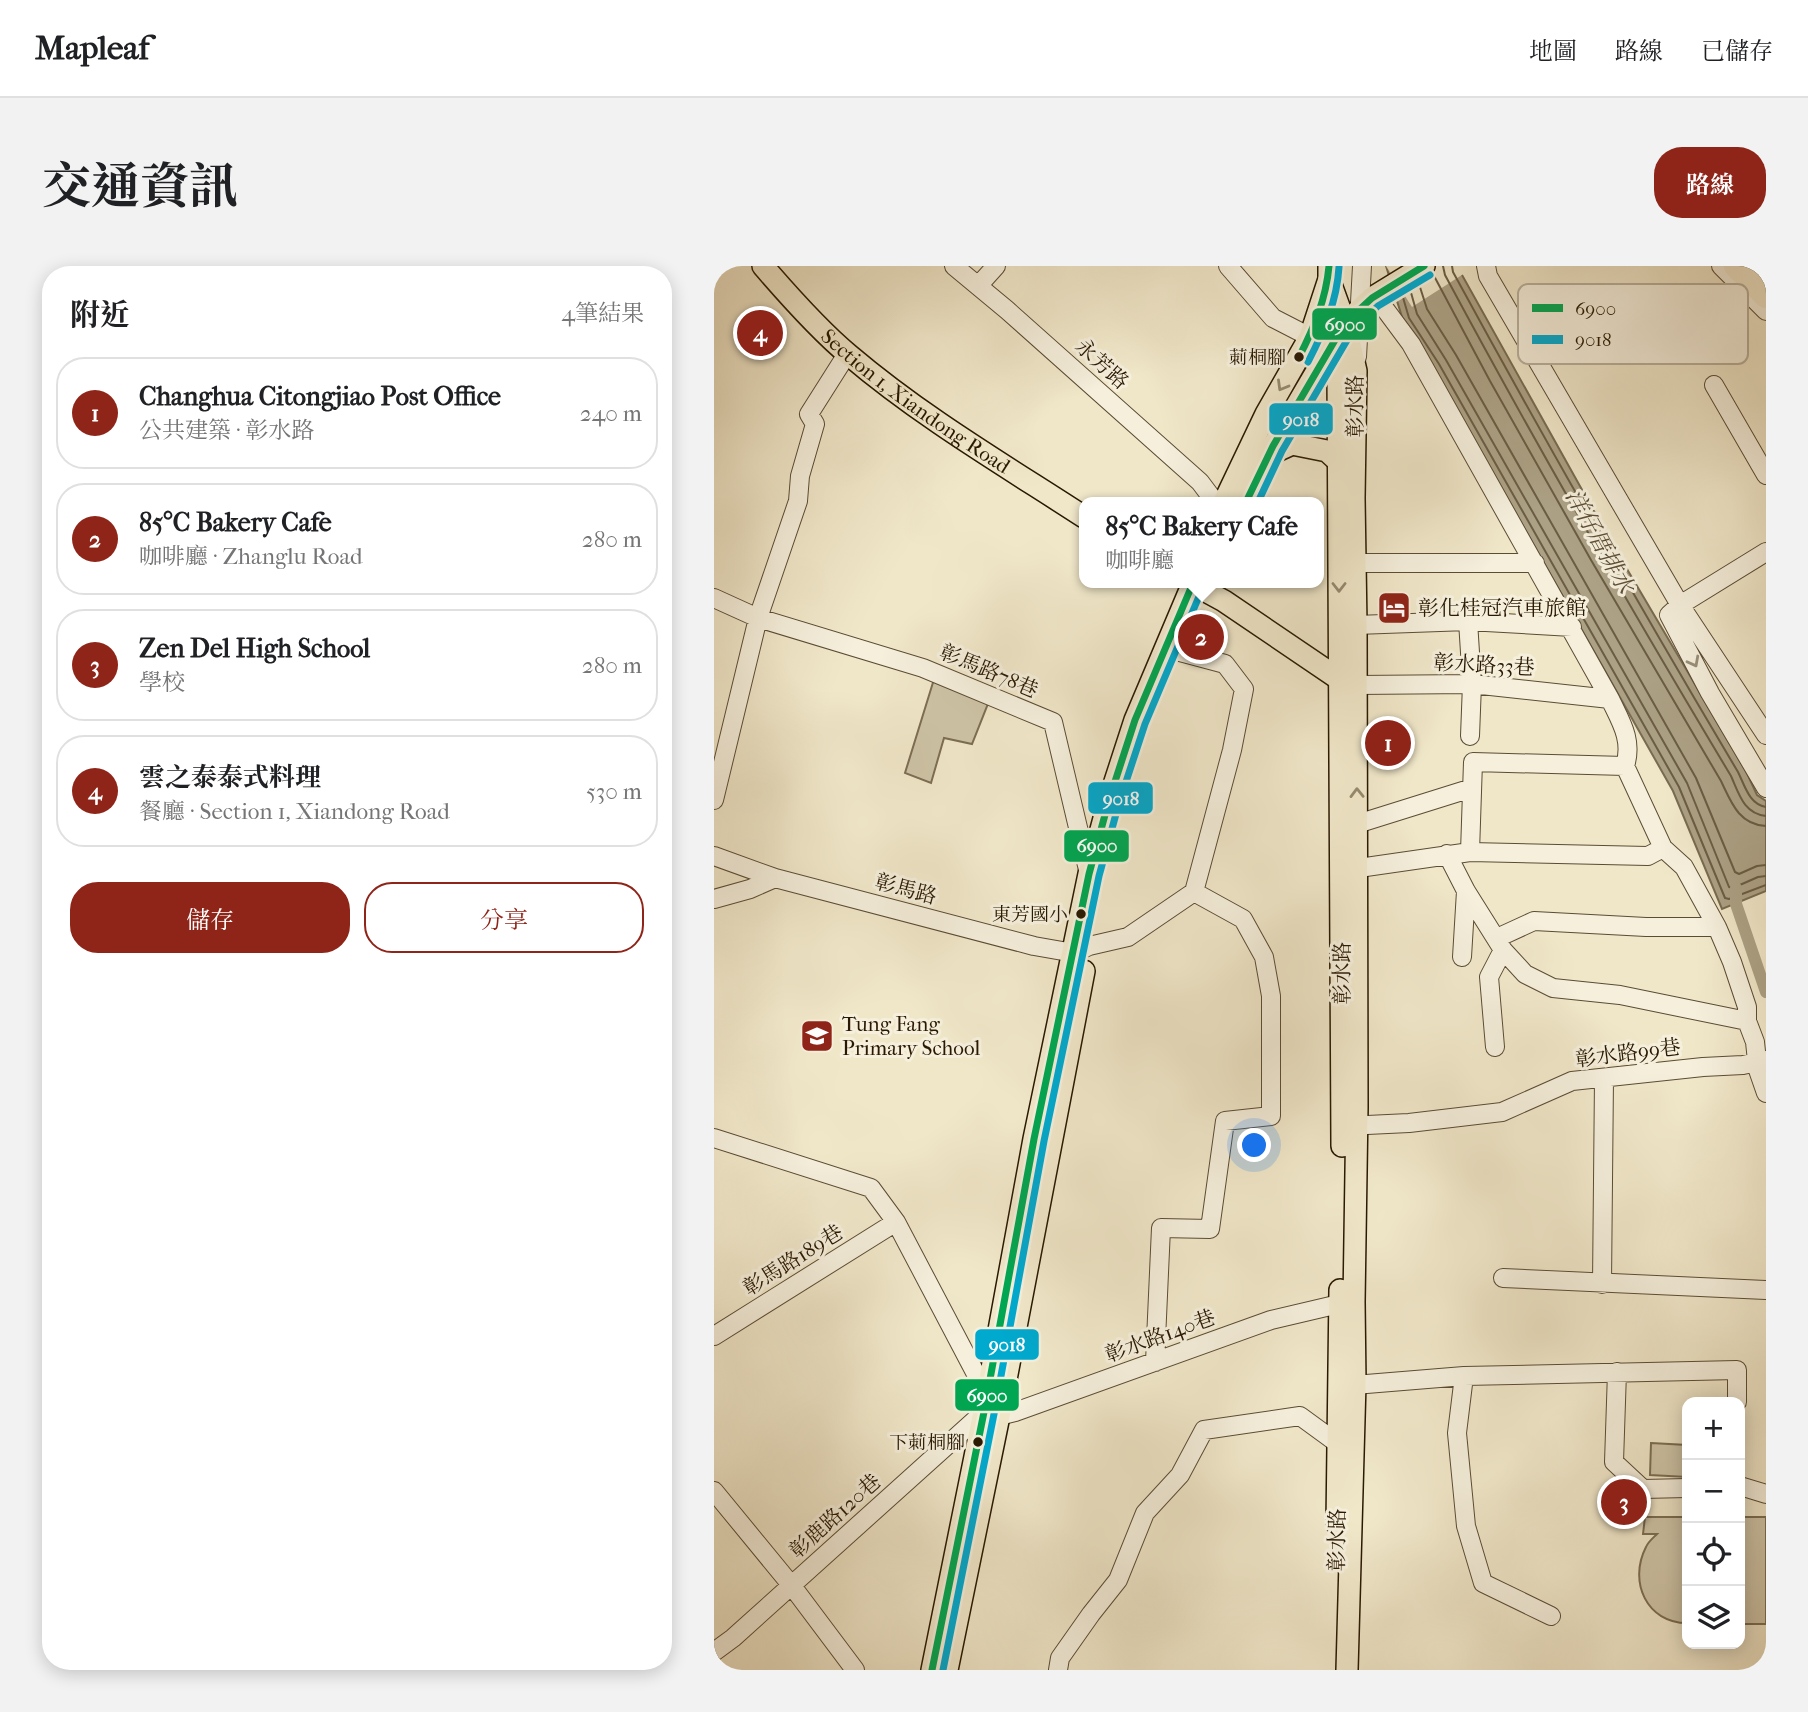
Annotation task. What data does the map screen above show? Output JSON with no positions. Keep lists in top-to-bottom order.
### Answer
{
  "streets": {
    "main road": ["Section 1, Xiandong Road", "彰水路"],
    "street": [
      "永芳路",
      "彰水路33巷",
      "彰馬路78巷",
      "彰馬路",
      "彰水路99巷",
      "彰馬路189巷",
      "彰水路140巷",
      "彰鹿路120巷"
    ]
  },
  "crossings": [
    ["彰水路", "彰水路33巷"],
    ["彰水路", "彰水路99巷"],
    ["彰水路", "彰水路140巷"],
    ["彰水路140巷", "彰鹿路120巷"]
  ],
  "water": ["洋仔厝排水"],
  "places": {
    "other": ["莿桐腳", "東芳國小", "下莿桐腳"],
    "hotel": ["彰化桂冠汽車旅館"],
    "school or university": ["Tung Fang Primary School"]
  },
  "lines": ["transit line 6900", "transit line 9018"],
  "legend": ["6900", "9018"],
  "page": {
    "header": "Mapleaf",
    "nav": ["地圖", "路線", "已儲存"],
    "title": "交通資訊",
    "buttons": [
      "路線",
      ["儲存", "分享"]
    ],
    "heading": ["附近", "4筆結果"],
    "pins": [
      "4",
      "2",
      "1",
      "3"
    ],
    "list": [
      {
        "mark": "1",
        "name": "Changhua Citongjiao Post Office",
        "note": "公共建築 · 彰水路",
        "value": "240 m"
      },
      {
        "mark": "2",
        "name": "85°C Bakery Cafe",
        "note": "咖啡廳 · Zhanglu Road",
        "value": "280 m"
      },
      {
        "mark": "3",
        "name": "Zen Del High School",
        "note": "學校",
        "value": "280 m"
      },
      {
        "mark": "4",
        "name": "雲之泰泰式料理",
        "note": "餐廳 · Section 1, Xiandong Road",
        "value": "530 m"
      }
    ],
    "popup": ["85°C Bakery Cafe", "咖啡廳"],
    "map_buttons": ["+", "−"]
  }
}
